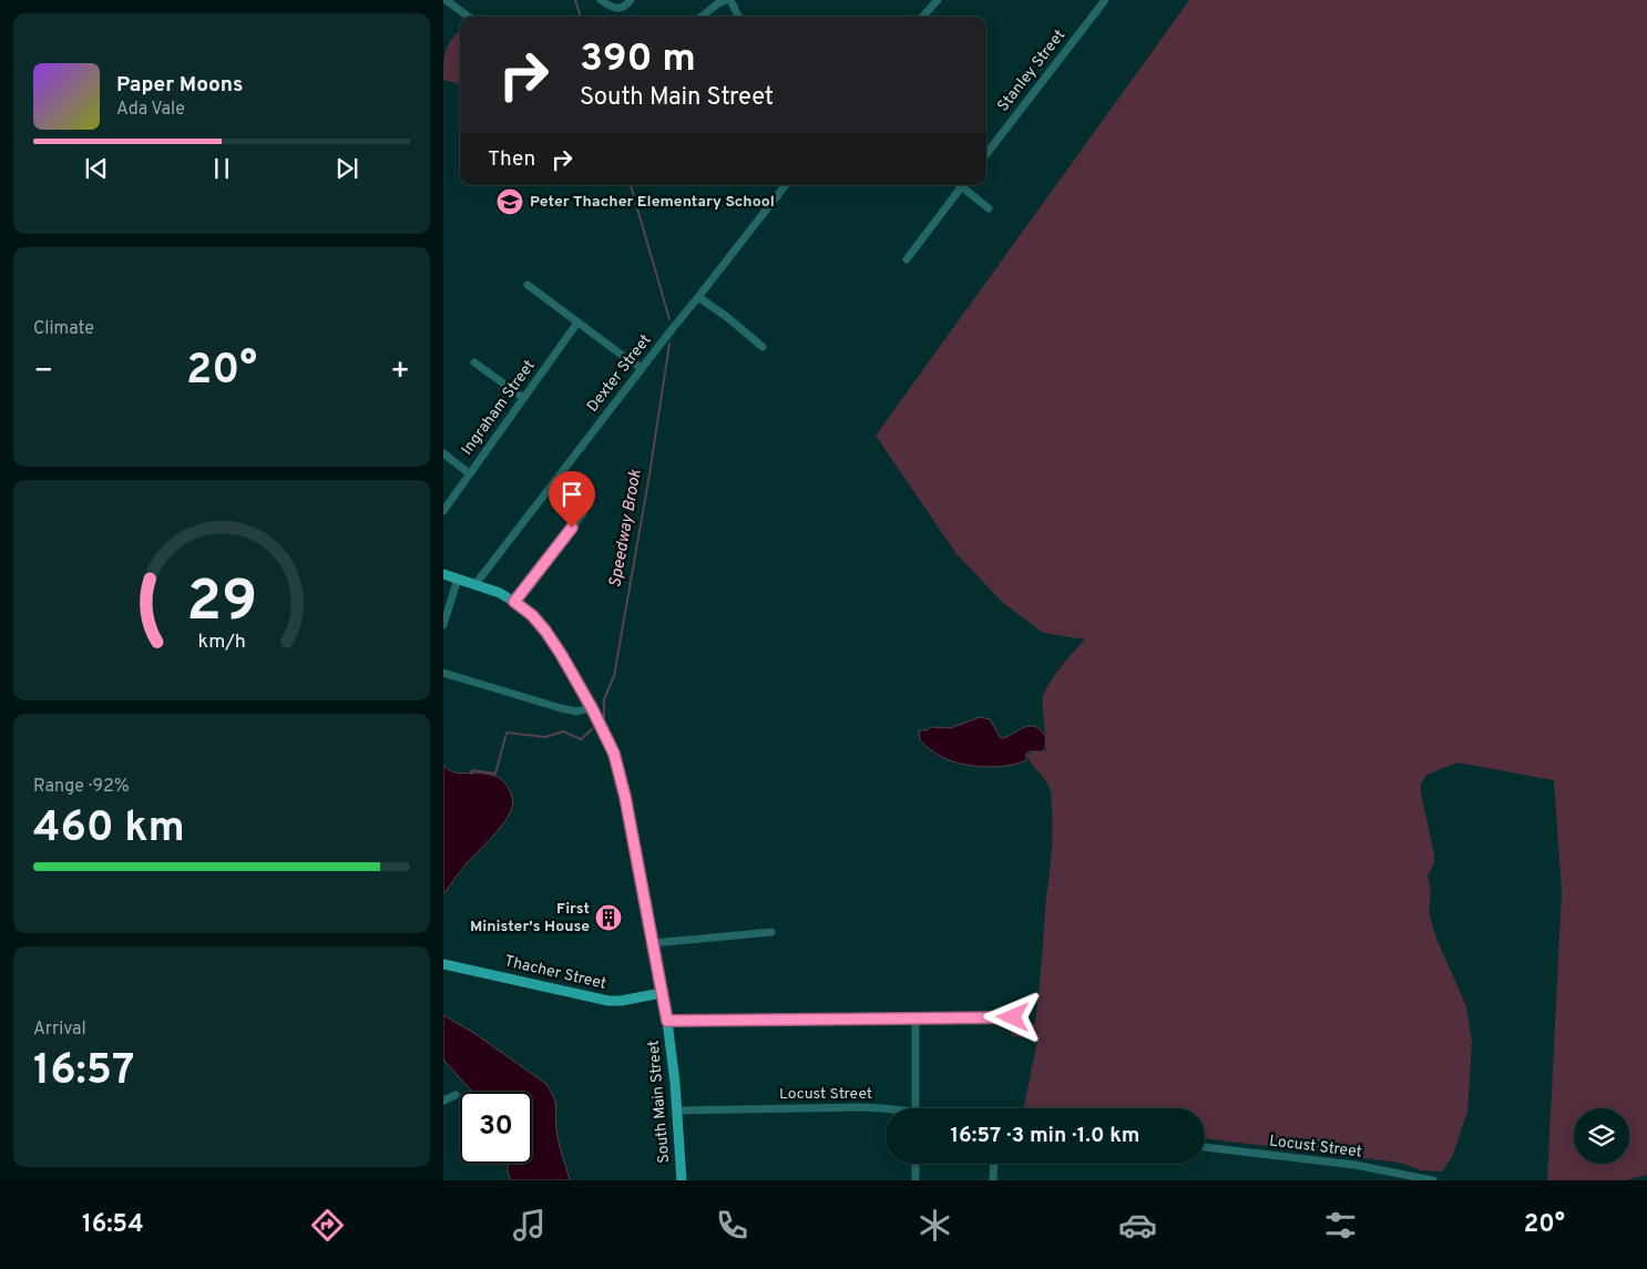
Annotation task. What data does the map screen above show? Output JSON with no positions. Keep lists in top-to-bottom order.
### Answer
{
  "streets": {
    "main road": ["Thacher Street", "South Main Street"],
    "street": [
      "Stanley Street",
      "Dexter Street",
      "Ingraham Street",
      "Locust Street"
    ]
  },
  "crossings": [
    ["Dexter Street", "South Main Street"],
    ["Thacher Street", "South Main Street"],
    ["Locust Street", "South Main Street"]
  ],
  "water": ["Speedway Brook"],
  "places": {
    "school or university": ["Peter Thacher Elementary School"],
    "building": ["First Minister's House"]
  },
  "page": {
    "turn": ["390 m", "South Main Street"],
    "song": ["Paper Moons", "Ada Vale"],
    "then": "Then",
    "tile": [
      "Climate",
      ["Range · 92%", "460 km"],
      ["Arrival", "16:57"]
    ],
    "heat": ["−", "20°", "+"],
    "limit": "30",
    "trip": "16:57 · 3 min · 1.0 km",
    "tabs": ["16:54", "20°"],
    "gauge": ["29", "km/h"]
  }
}
